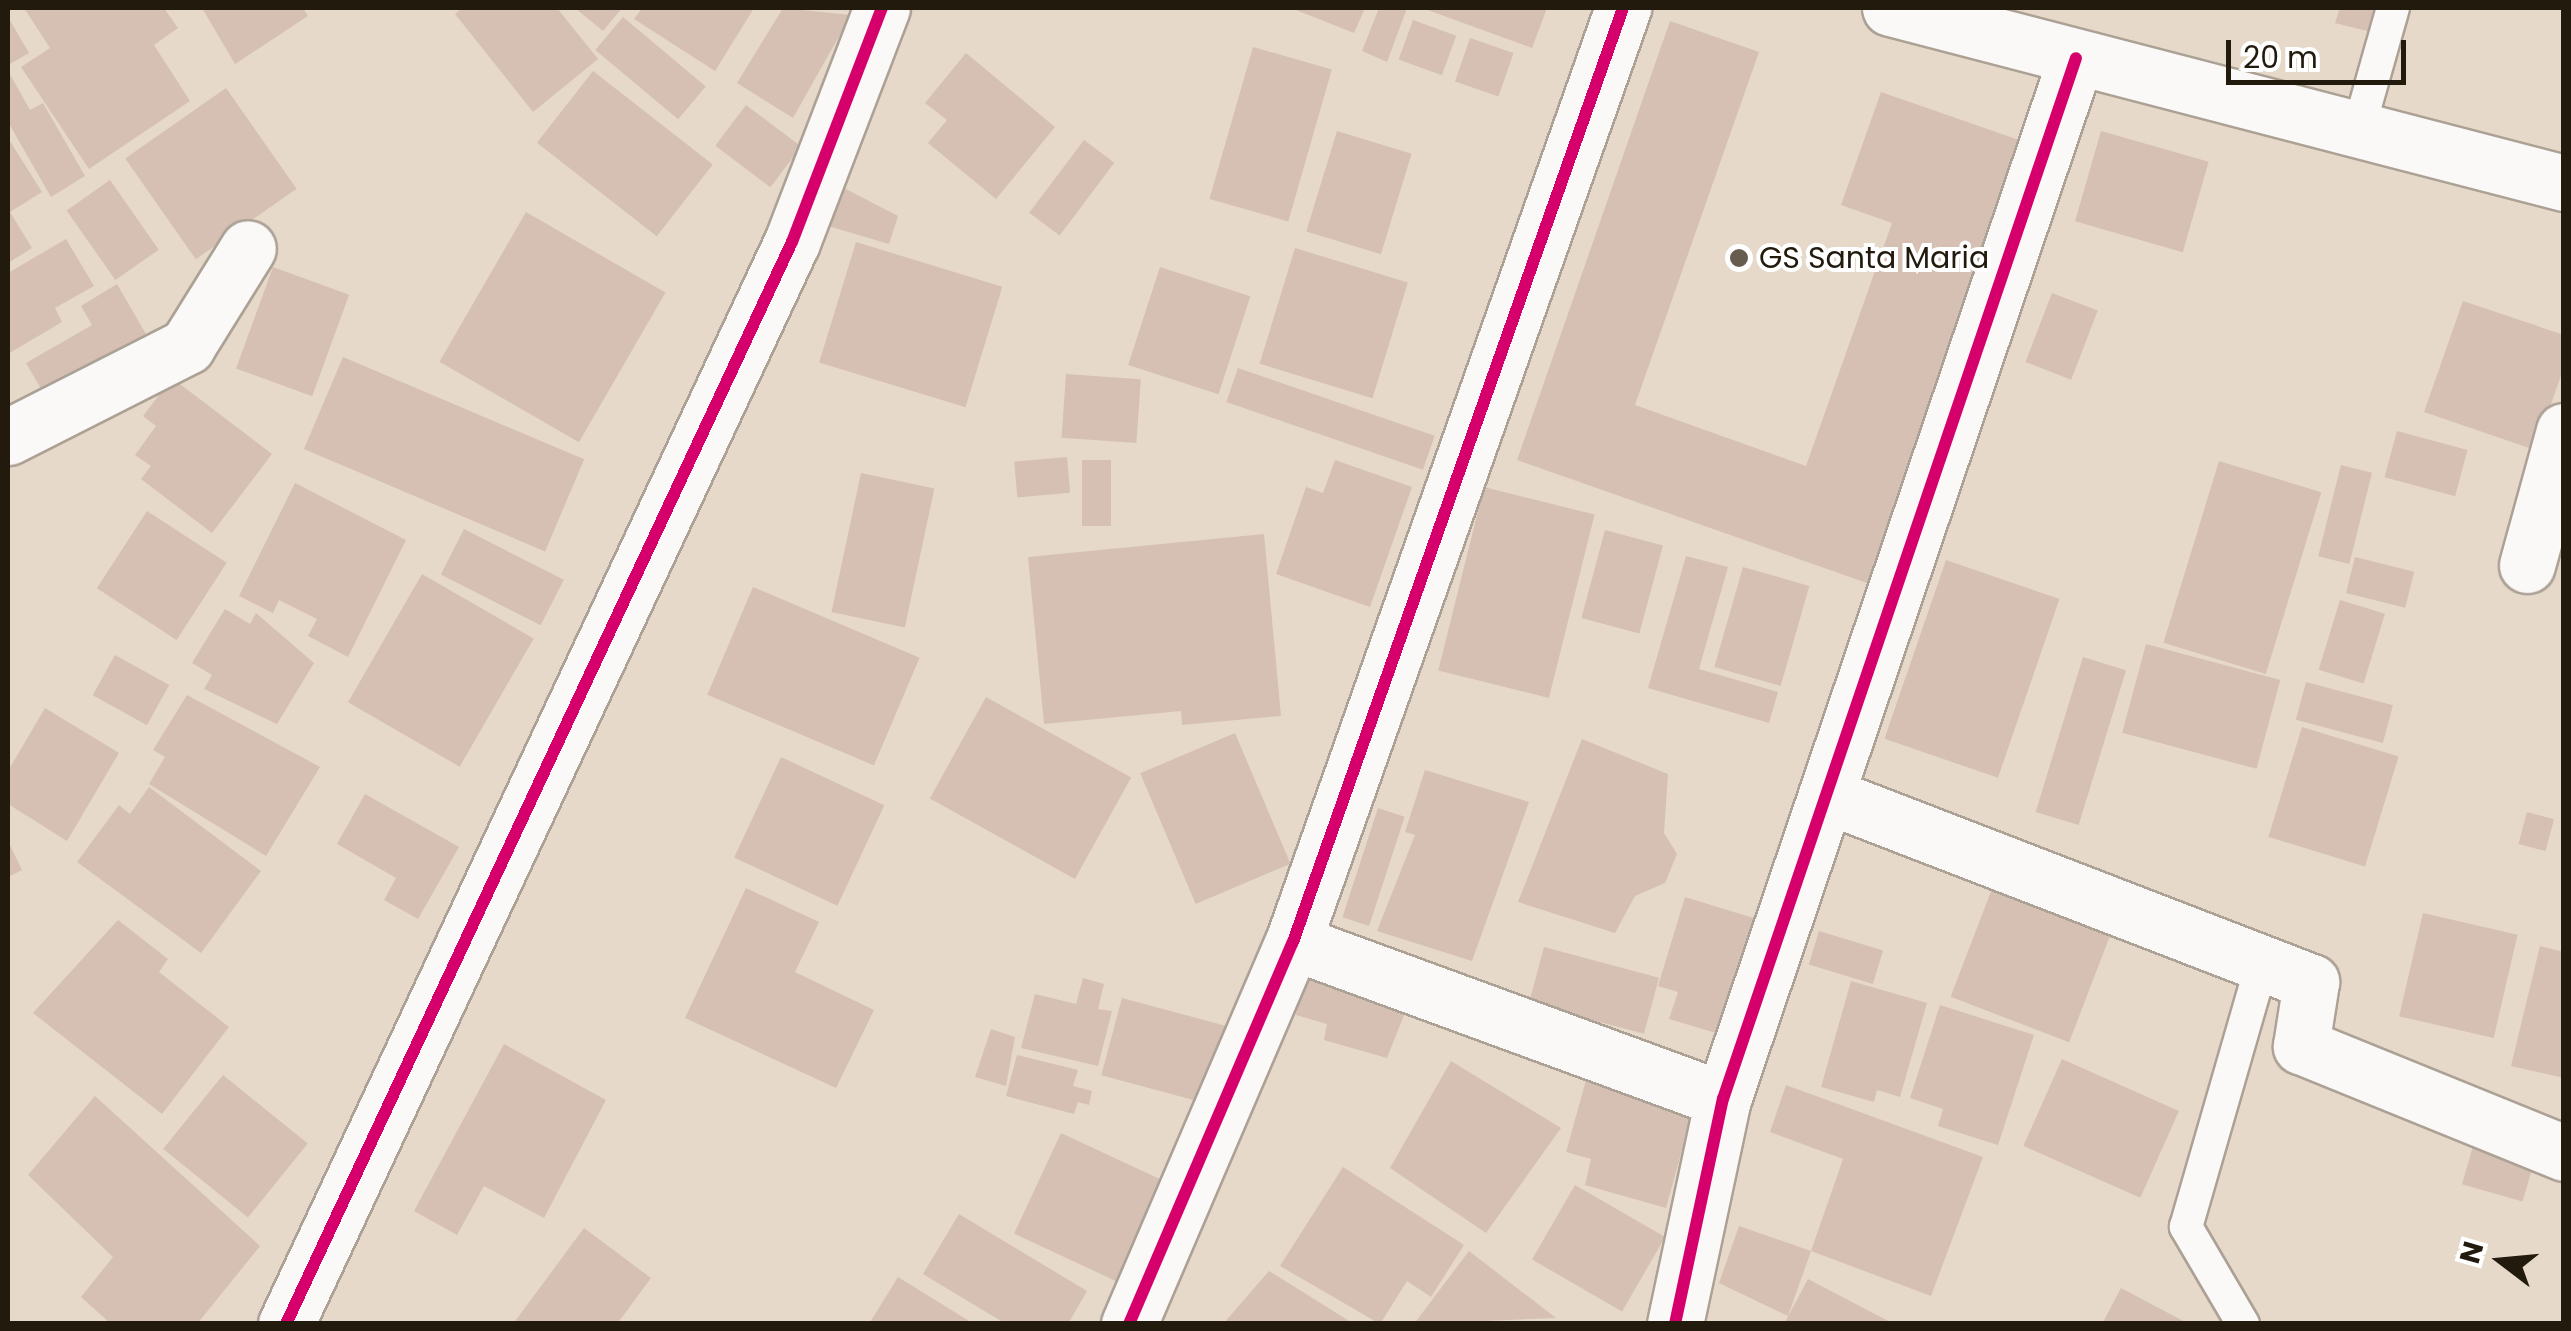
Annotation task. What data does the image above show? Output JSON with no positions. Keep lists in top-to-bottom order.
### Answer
{
  "places": ["GS Santa Maria"],
  "scale_bar": "20 m",
  "north": "left"
}
